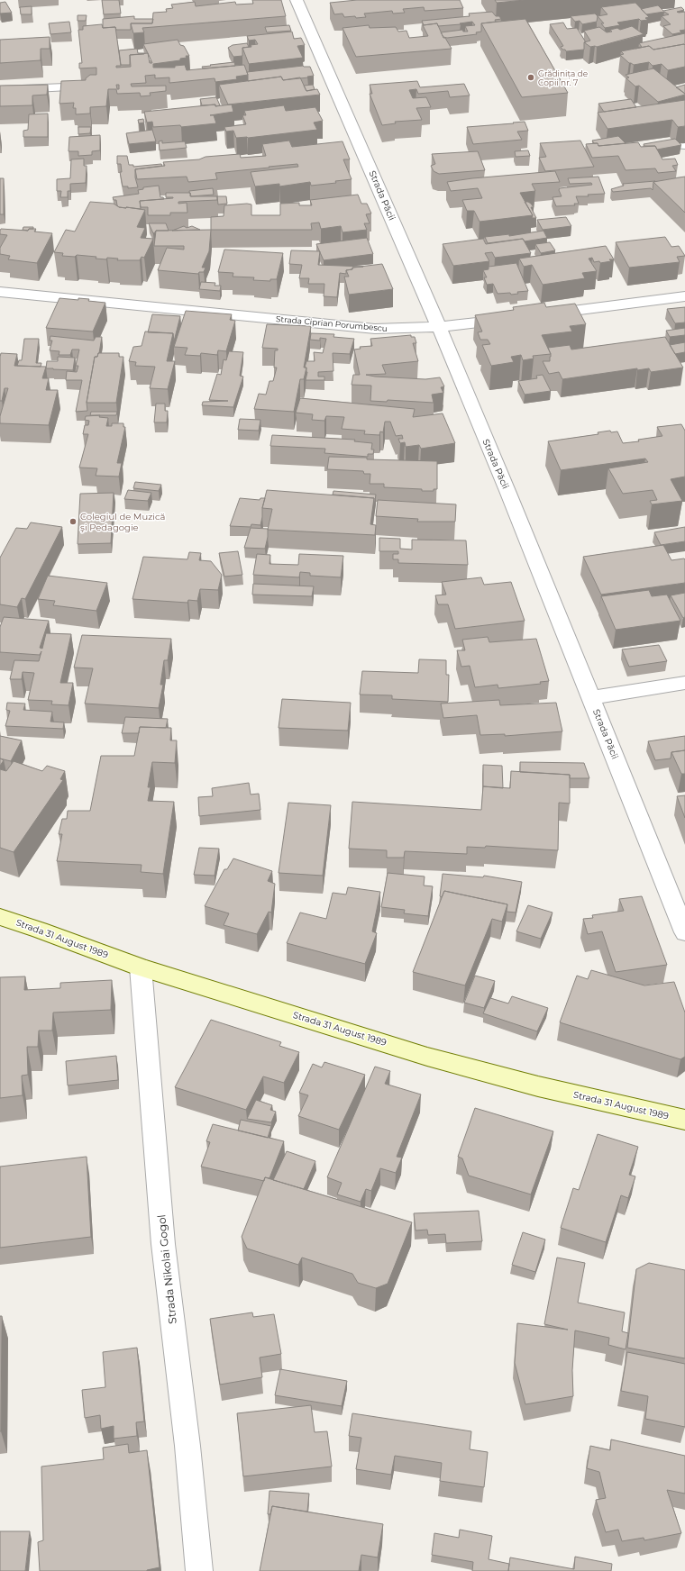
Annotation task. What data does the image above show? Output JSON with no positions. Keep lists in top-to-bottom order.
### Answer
{
  "streets": {
    "main road": ["Strada 31 August 1989"],
    "street": ["Strada Păcii", "Strada Ciprian Porumbescu", "Strada Nikolai Gogol"]
  },
  "crossings": [
    ["Strada Păcii", "Strada Ciprian Porumbescu"],
    ["Strada 31 August 1989", "Strada Nikolai Gogol"]
  ],
  "places": ["Grădinița de Copii nr. 7", "Colegiul de Muzică şi Pedagogie"]
}
